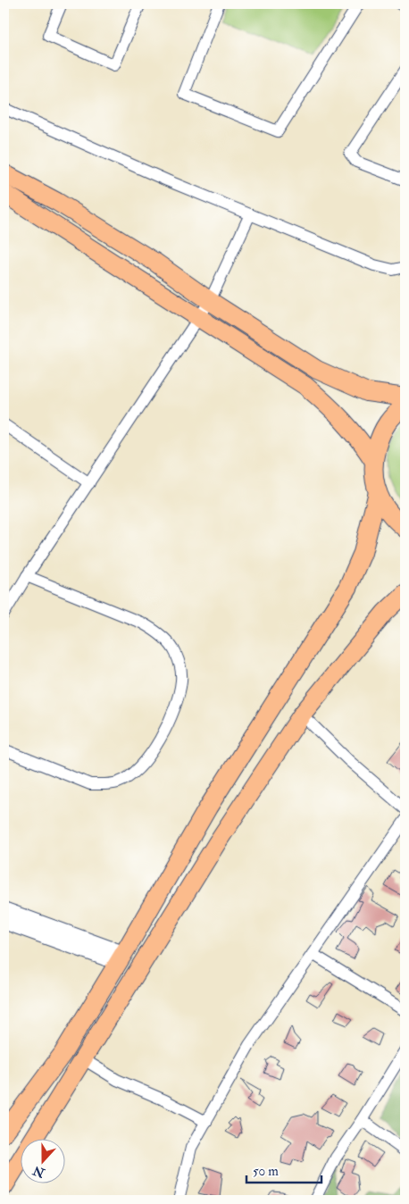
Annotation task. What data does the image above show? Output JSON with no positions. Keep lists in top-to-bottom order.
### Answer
{
  "scale_bar": "50 m",
  "north": "bottom"
}
